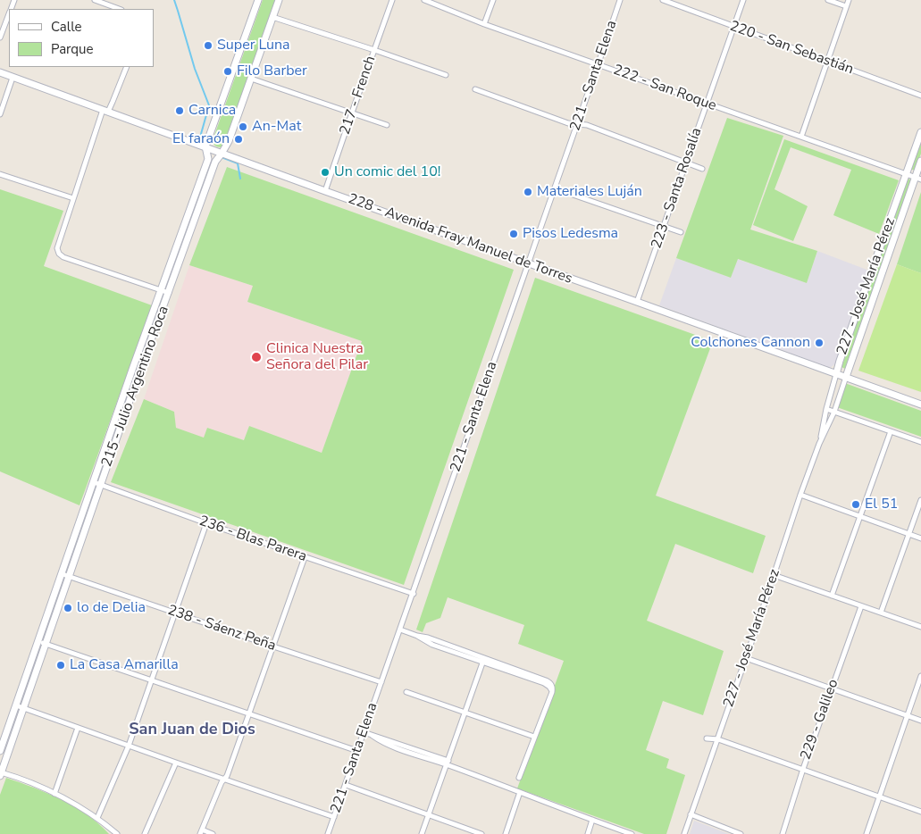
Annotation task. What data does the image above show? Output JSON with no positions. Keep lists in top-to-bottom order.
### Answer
{
  "streets": {
    "street": [
      "220 - San Sebastián",
      "221 - Santa Elena",
      "222 - San Roque",
      "217 - French",
      "223 - Santa Rosalía",
      "228 - Avenida Fray Manuel de Torres",
      "227 - José María Pérez",
      "215 - Julio Argentino Roca",
      "236 - Blas Parera",
      "238 - Sáenz Peña",
      "229 - Galileo"
    ]
  },
  "crossings": [
    ["220 - San Sebastián", "223 - Santa Rosalía"],
    ["221 - Santa Elena", "222 - San Roque"],
    ["221 - Santa Elena", "228 - Avenida Fray Manuel de Torres"],
    ["221 - Santa Elena", "236 - Blas Parera"],
    ["221 - Santa Elena", "238 - Sáenz Peña"],
    ["222 - San Roque", "223 - Santa Rosalía"],
    ["222 - San Roque", "227 - José María Pérez"],
    ["217 - French", "228 - Avenida Fray Manuel de Torres"],
    ["223 - Santa Rosalía", "228 - Avenida Fray Manuel de Torres"],
    ["228 - Avenida Fray Manuel de Torres", "227 - José María Pérez"],
    ["228 - Avenida Fray Manuel de Torres", "215 - Julio Argentino Roca"],
    ["215 - Julio Argentino Roca", "236 - Blas Parera"],
    ["215 - Julio Argentino Roca", "238 - Sáenz Peña"]
  ],
  "districts": ["San Juan de Dios"],
  "places": [
    "Super Luna",
    "Filo Barber",
    "Carnica",
    "An-Mat",
    "El faraón",
    "Un comic del 10!",
    "Materiales Luján",
    "Pisos Ledesma",
    "Colchones Cannon",
    "Clinica Nuestra Señora del Pilar",
    "El 51",
    "lo de Delia",
    "La Casa Amarilla"
  ],
  "legend": ["Calle", "Parque"]
}
